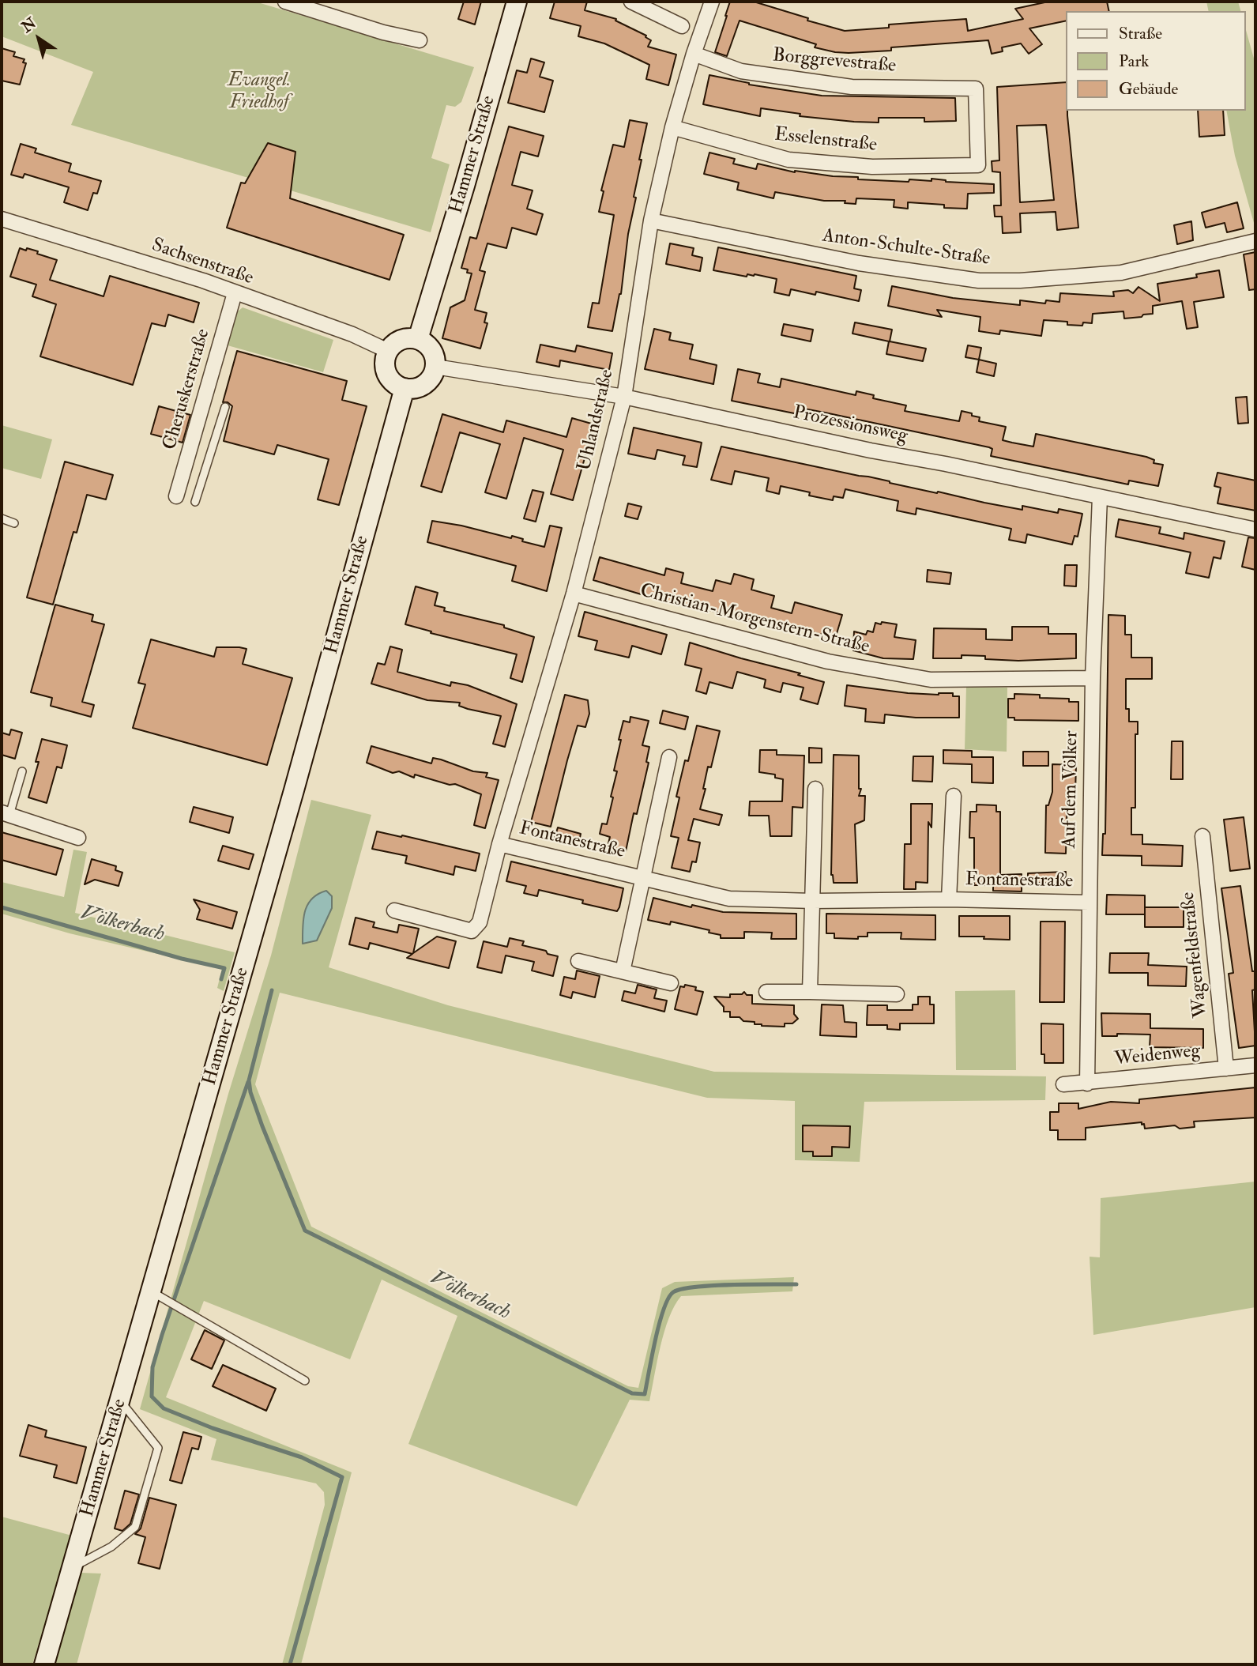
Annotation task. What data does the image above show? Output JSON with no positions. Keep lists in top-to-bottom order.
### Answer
{
  "streets": {
    "main road": ["Hammer Straße"],
    "street": [
      "Borggrevestraße",
      "Esselenstraße",
      "Anton-Schulte-Straße",
      "Sachsenstraße",
      "Cheruskerstraße",
      "Uhlandstraße",
      "Prozessionsweg",
      "Christian-Morgenstern-Straße",
      "Auf dem Völker",
      "Fontanestraße",
      "Wagenfeldstraße",
      "Weidenweg"
    ]
  },
  "crossings": [
    ["Borggrevestraße", "Esselenstraße"],
    ["Borggrevestraße", "Uhlandstraße"],
    ["Esselenstraße", "Uhlandstraße"],
    ["Hammer Straße", "Sachsenstraße"],
    ["Hammer Straße", "Prozessionsweg"],
    ["Anton-Schulte-Straße", "Uhlandstraße"],
    ["Sachsenstraße", "Cheruskerstraße"],
    ["Sachsenstraße", "Prozessionsweg"],
    ["Uhlandstraße", "Prozessionsweg"],
    ["Uhlandstraße", "Christian-Morgenstern-Straße"],
    ["Uhlandstraße", "Fontanestraße"],
    ["Prozessionsweg", "Auf dem Völker"],
    ["Christian-Morgenstern-Straße", "Auf dem Völker"],
    ["Auf dem Völker", "Fontanestraße"],
    ["Auf dem Völker", "Weidenweg"],
    ["Wagenfeldstraße", "Weidenweg"]
  ],
  "water": ["Völkerbach"],
  "parks": ["Evangel. Friedhof"],
  "legend": ["Straße", "Park", "Gebäude"],
  "north": "top left"
}
